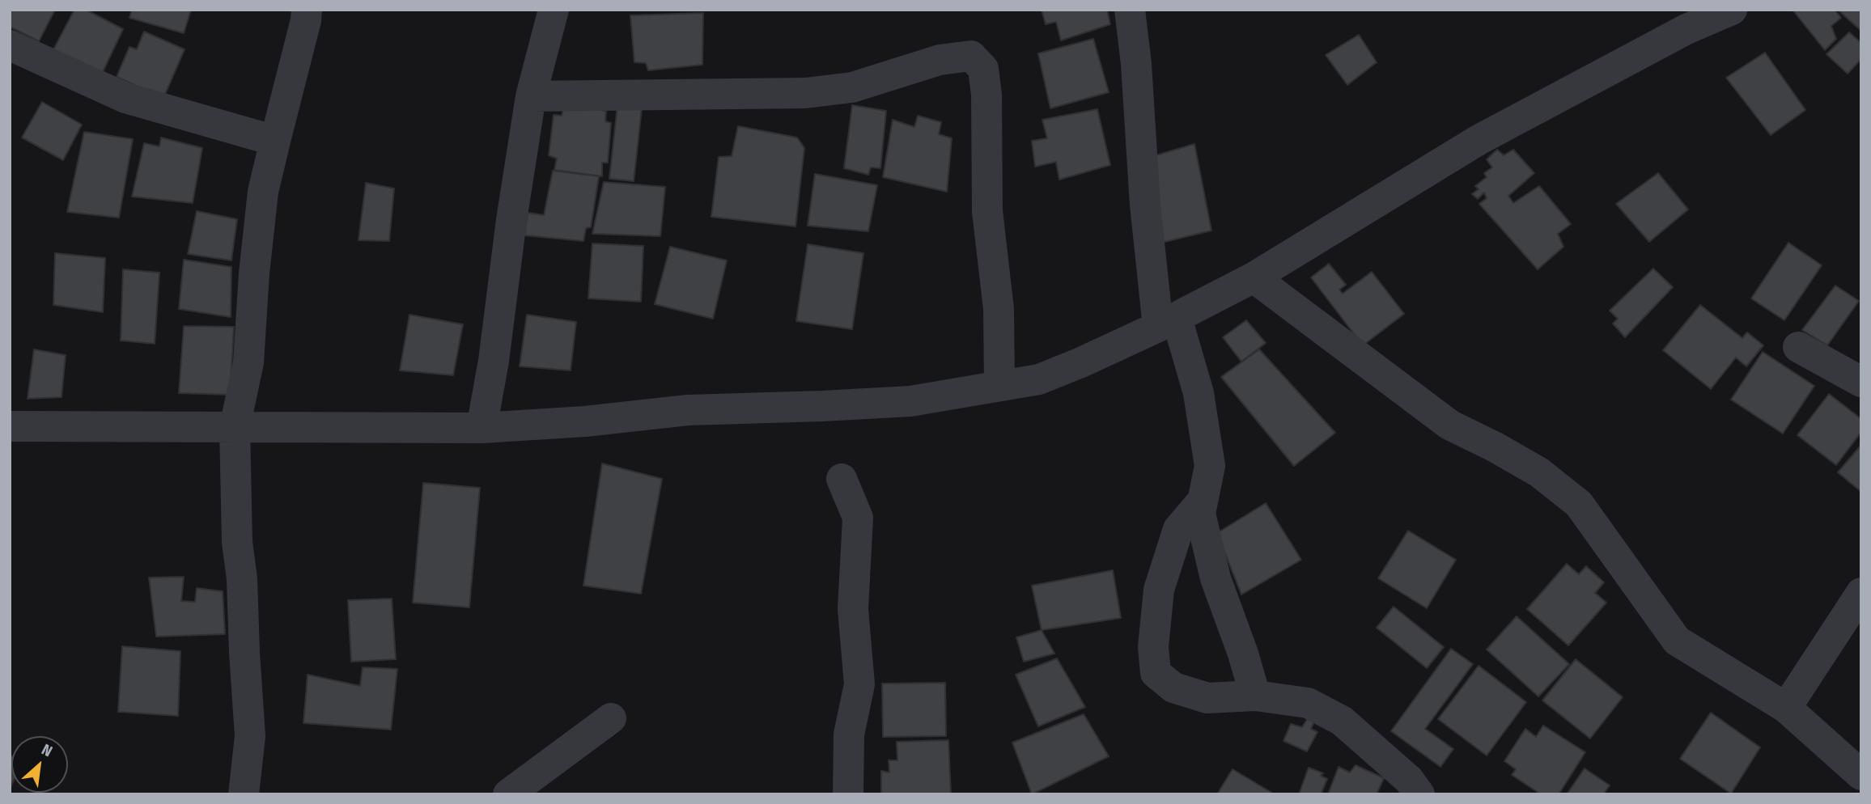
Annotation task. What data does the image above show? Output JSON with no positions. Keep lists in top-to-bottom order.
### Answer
{
  "north": "top right"
}
